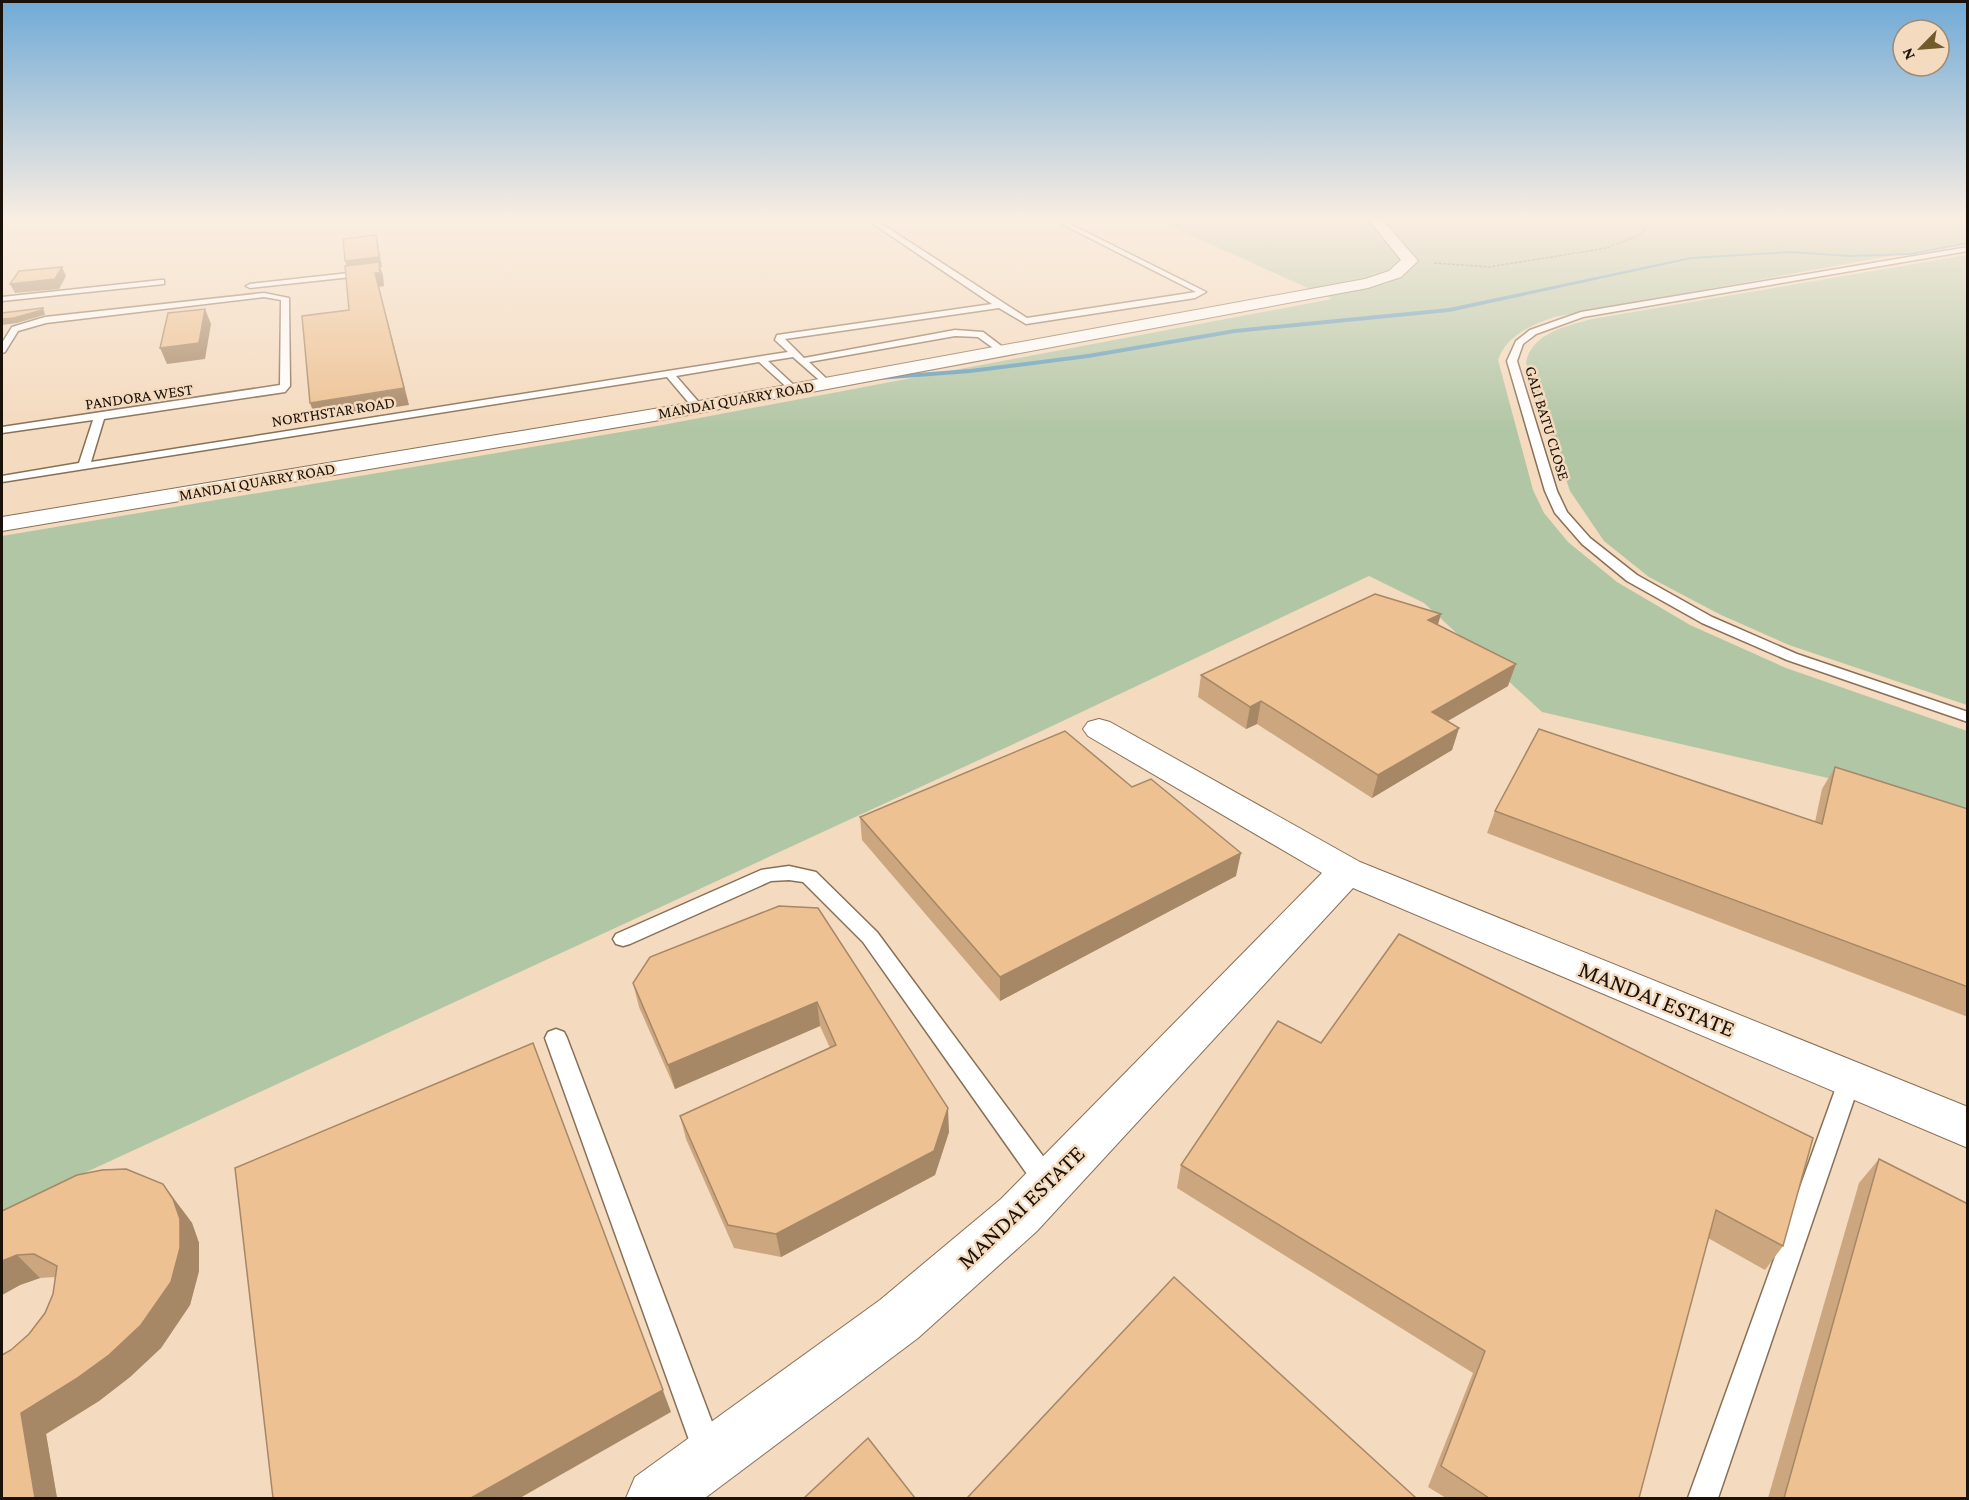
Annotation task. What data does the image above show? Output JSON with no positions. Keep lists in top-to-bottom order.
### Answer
{
  "streets": {
    "street": ["MANDAI QUARRY ROAD", "MANDAI ESTATE"],
    "lane": ["PANDORA WEST", "NORTHSTAR ROAD", "GALI BATU CLOSE"]
  },
  "crossings": [
    ["MANDAI QUARRY ROAD", "NORTHSTAR ROAD"]
  ],
  "north": "bottom left"
}
